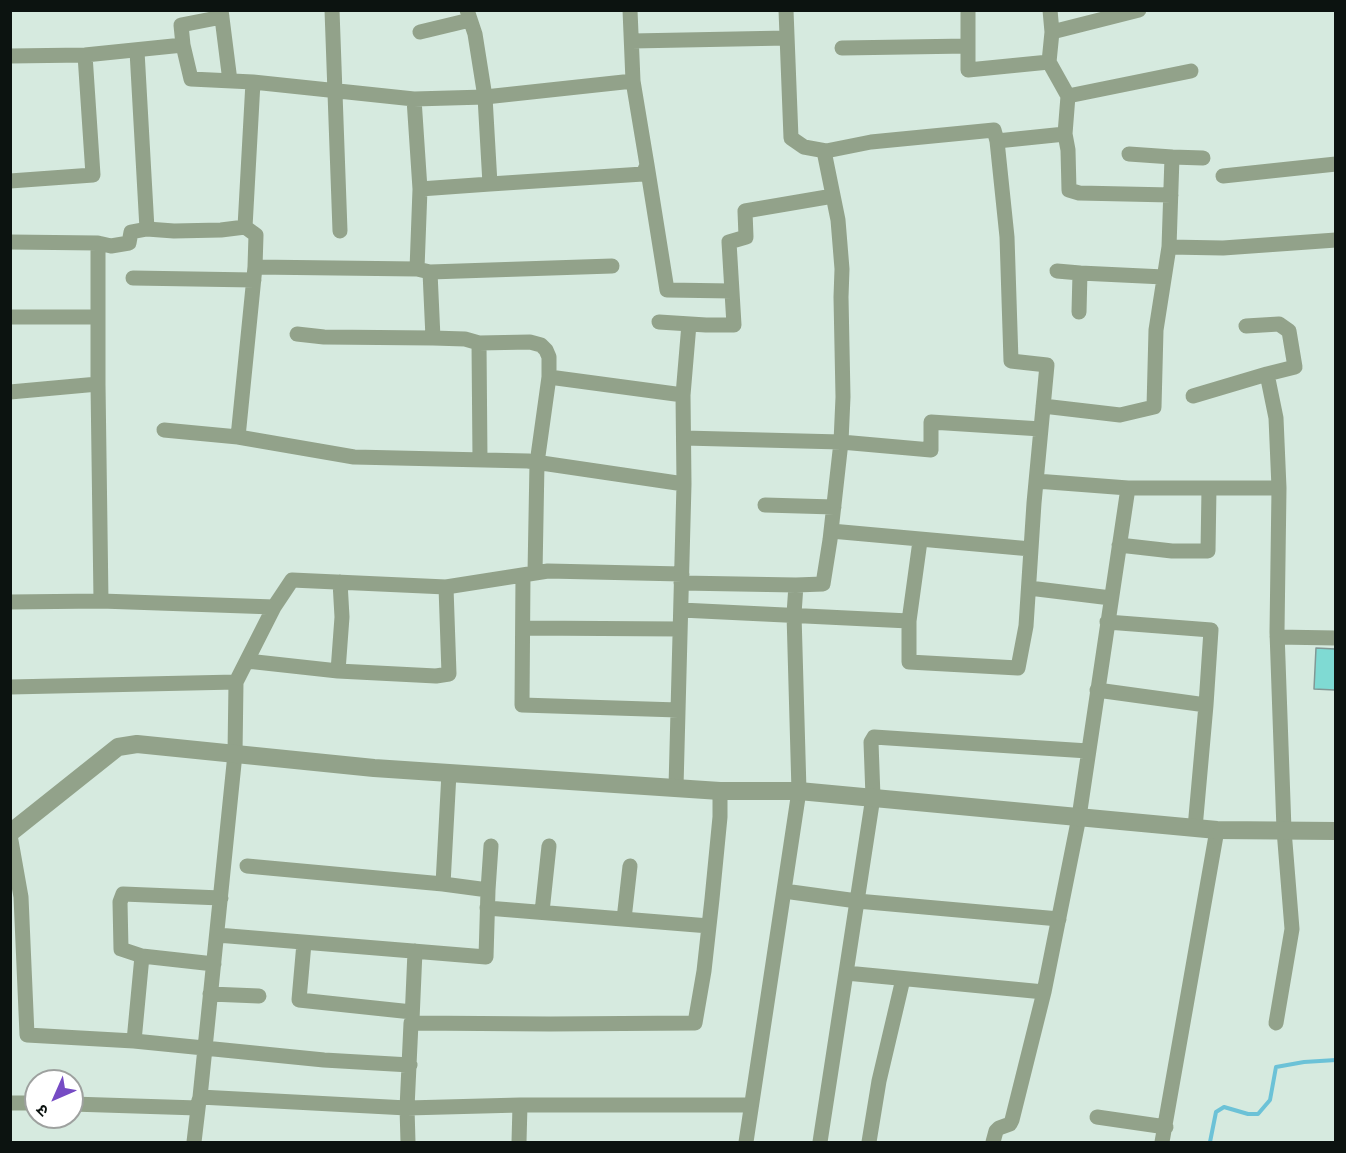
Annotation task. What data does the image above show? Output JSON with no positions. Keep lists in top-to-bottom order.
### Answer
{
  "north": "bottom left"
}
